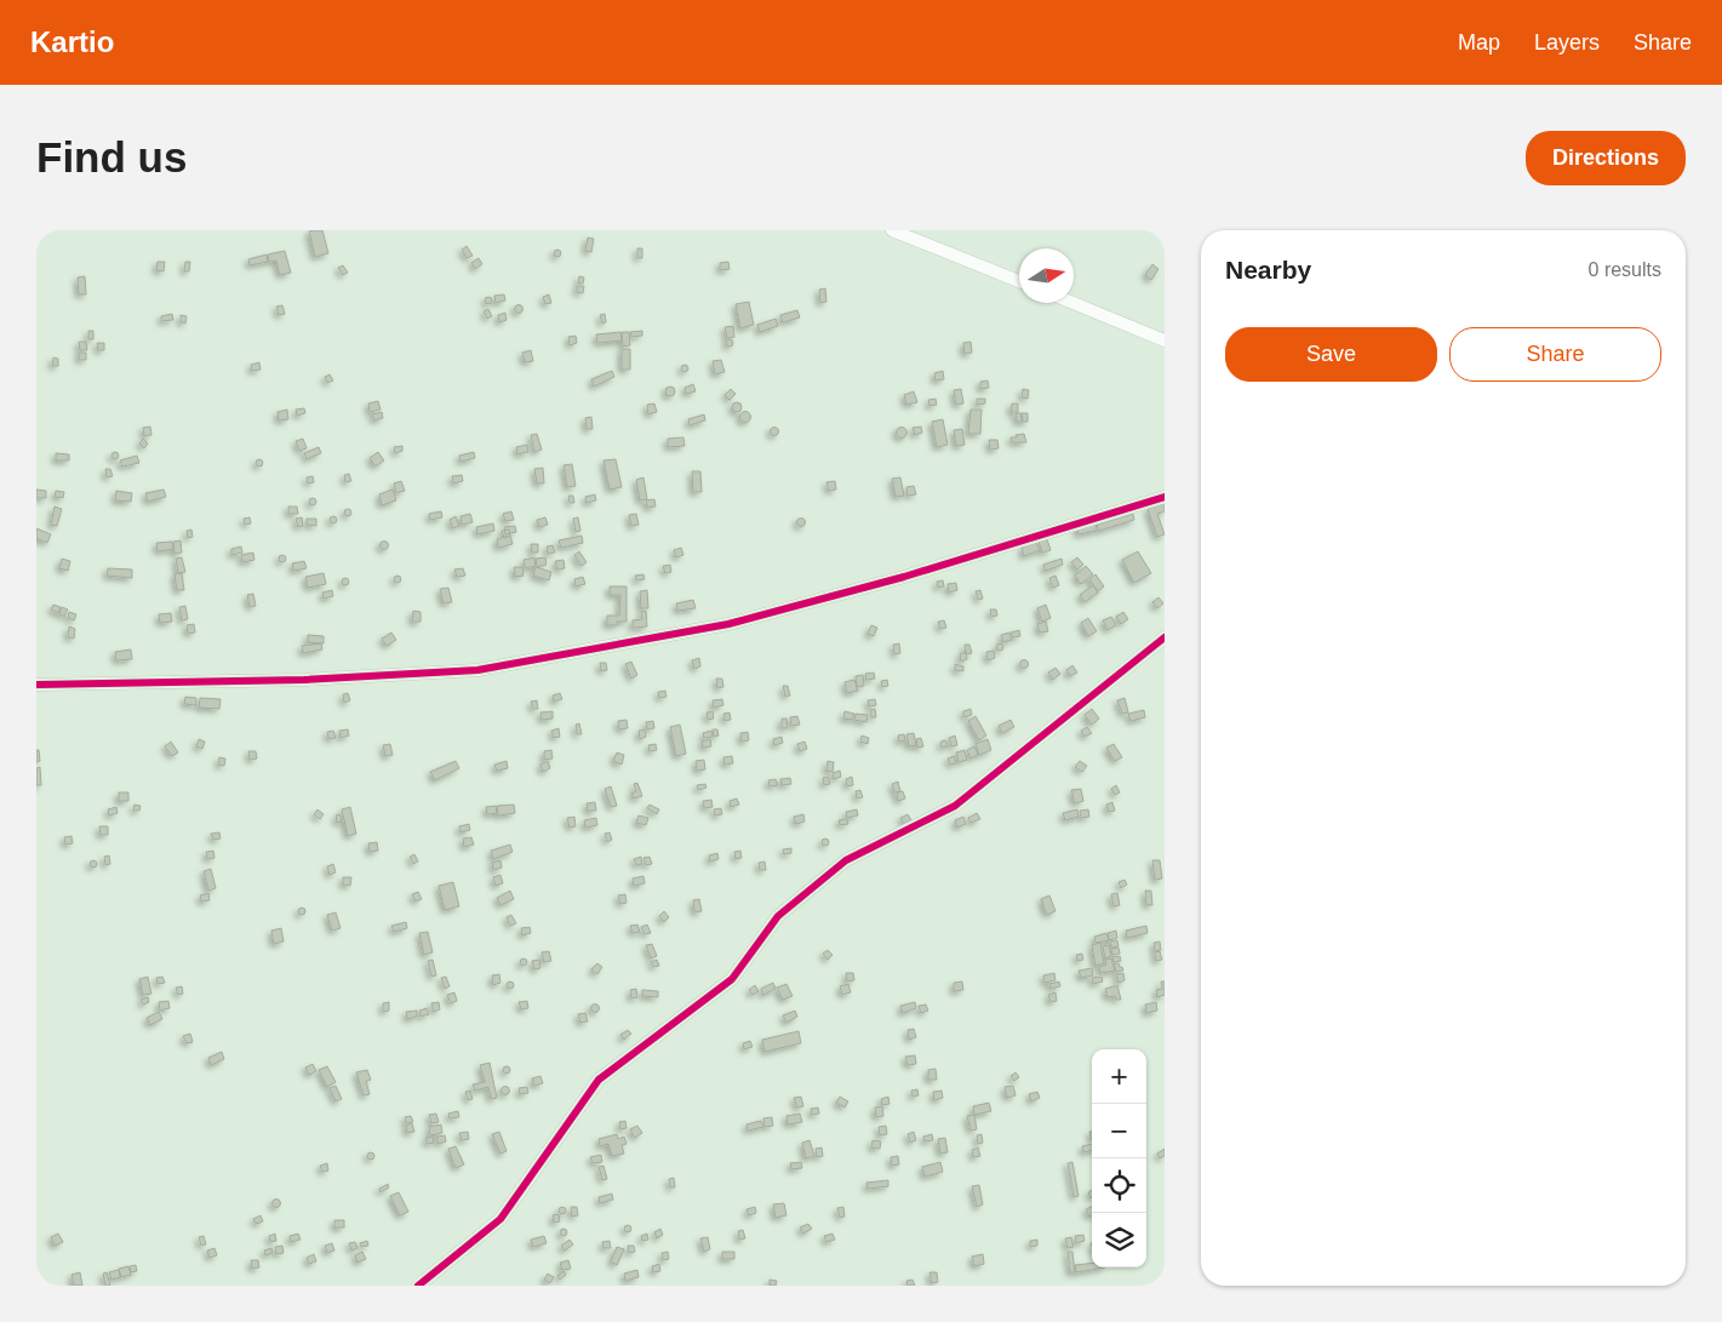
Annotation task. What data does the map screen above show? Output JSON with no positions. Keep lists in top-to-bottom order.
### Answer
{
  "north": "right",
  "page": {
    "header": "Kartio",
    "nav": ["Map", "Layers", "Share"],
    "buttons": [
      "Directions",
      ["Save", "Share"]
    ],
    "title": "Find us",
    "heading": ["Nearby", "0 results"],
    "map_buttons": ["+", "−"]
  }
}
